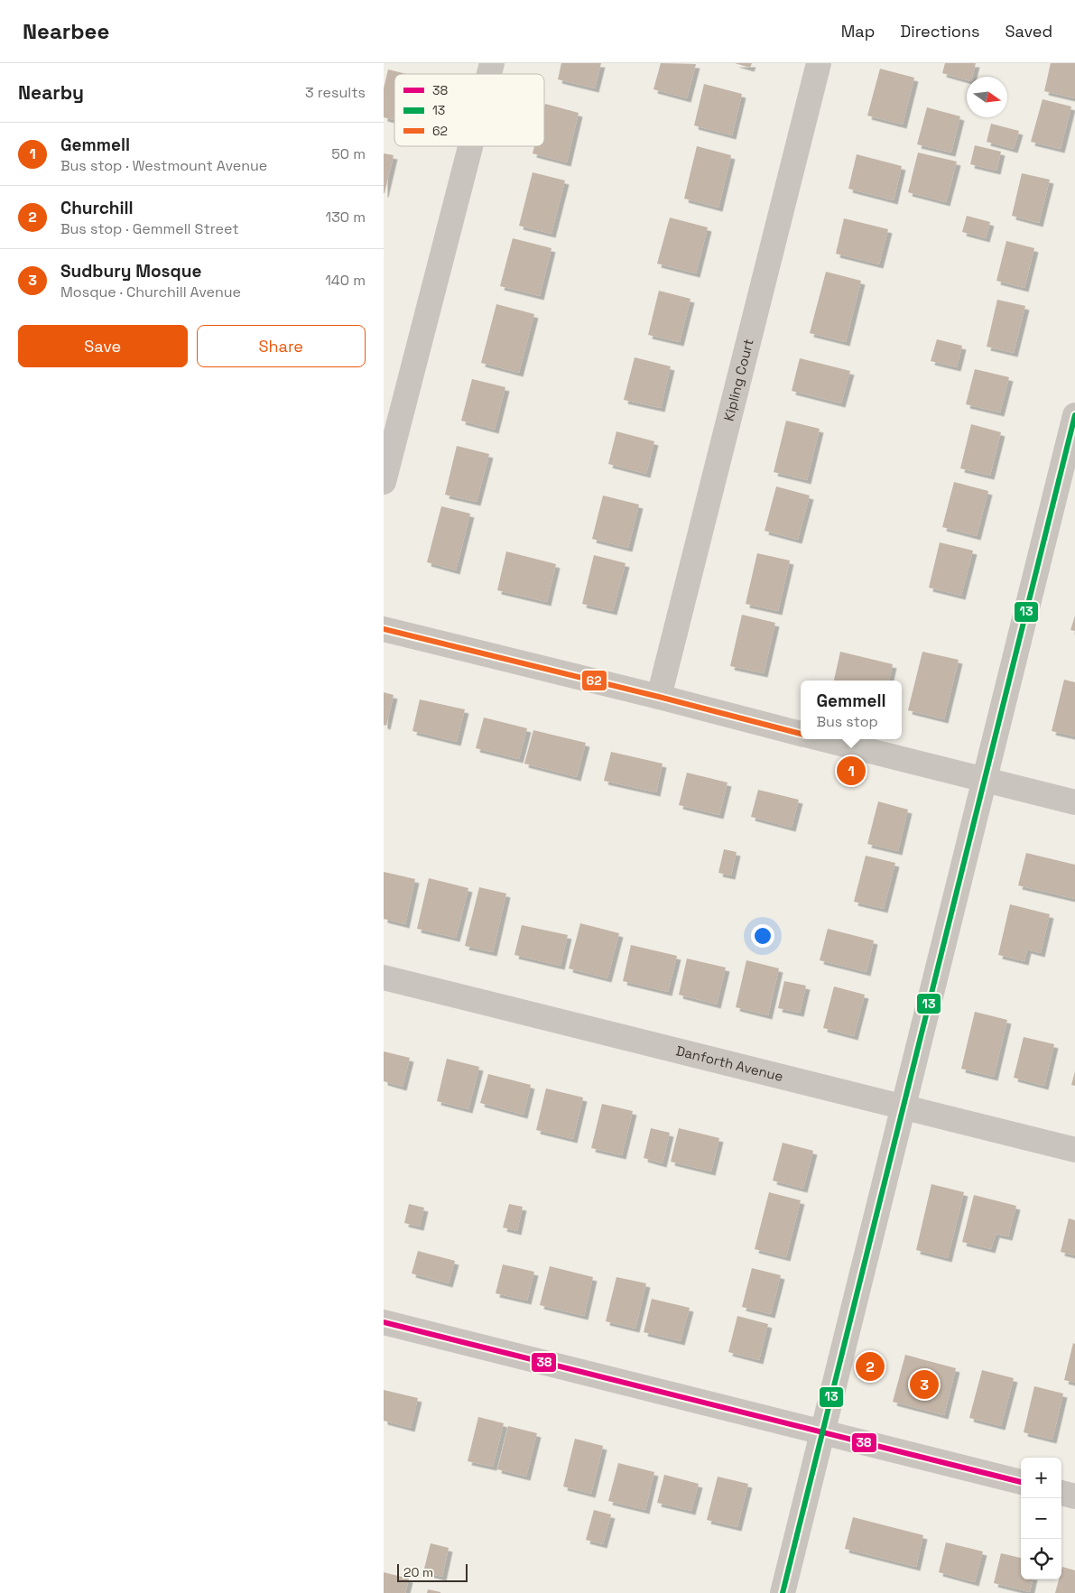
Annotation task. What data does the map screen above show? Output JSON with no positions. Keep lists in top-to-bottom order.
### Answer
{
  "streets": {
    "street": ["Kipling Court", "Danforth Avenue"]
  },
  "lines": ["transit line 13", "transit line 62", "transit line 38"],
  "legend": ["38", "13", "62"],
  "scale_bar": "20 m",
  "north": "right",
  "page": {
    "header": "Nearbee",
    "nav": ["Map", "Directions", "Saved"],
    "heading": ["Nearby", "3 results"],
    "list": [
      {
        "mark": "1",
        "name": "Gemmell",
        "note": "Bus stop · Westmount Avenue",
        "value": "50 m"
      },
      {
        "mark": "2",
        "name": "Churchill",
        "note": "Bus stop · Gemmell Street",
        "value": "130 m"
      },
      {
        "mark": "3",
        "name": "Sudbury Mosque",
        "note": "Mosque · Churchill Avenue",
        "value": "140 m"
      }
    ],
    "buttons": ["Save", "Share"],
    "popup": ["Gemmell", "Bus stop"],
    "pins": ["1", "2", "3"],
    "map_buttons": ["+", "−"],
    "scale": "20 m"
  }
}
